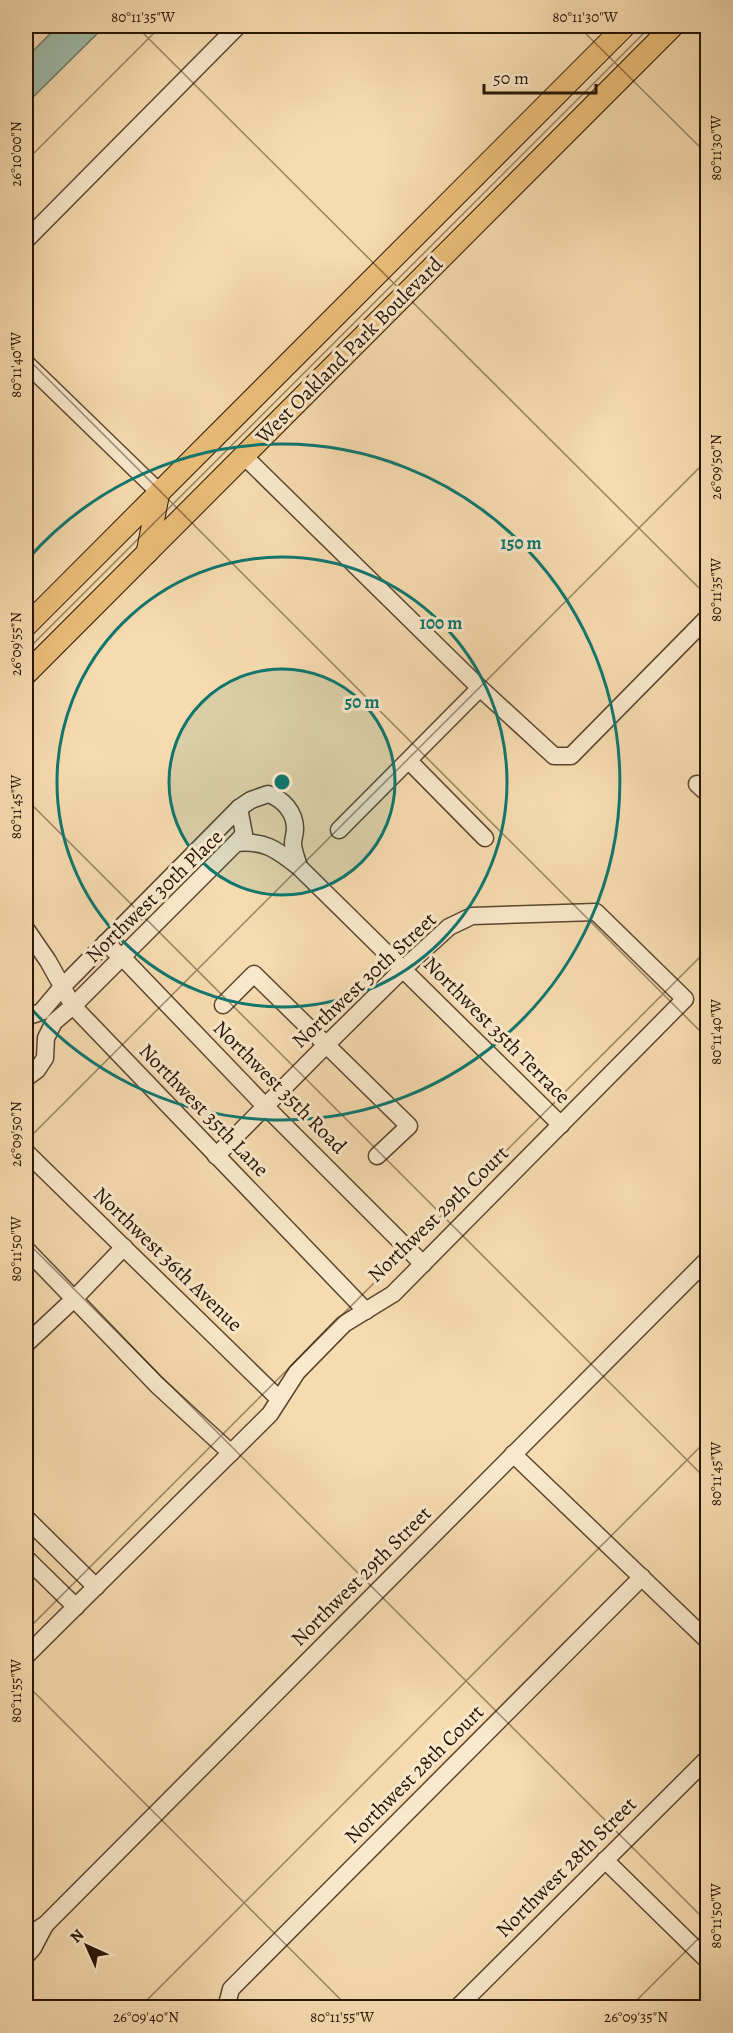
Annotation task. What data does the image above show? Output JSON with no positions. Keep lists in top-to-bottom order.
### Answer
{
  "streets": {
    "main road": ["West Oakland Park Boulevard"],
    "street": [
      "Northwest 30th Place",
      "Northwest 30th Street",
      "Northwest 35th Terrace",
      "Northwest 35th Road",
      "Northwest 35th Lane",
      "Northwest 29th Court",
      "Northwest 36th Avenue",
      "Northwest 29th Street",
      "Northwest 28th Court",
      "Northwest 28th Street"
    ]
  },
  "crossings": [
    ["Northwest 30th Place", "Northwest 35th Terrace"],
    ["Northwest 30th Place", "Northwest 35th Road"],
    ["Northwest 30th Place", "Northwest 35th Lane"],
    ["Northwest 30th Street", "Northwest 35th Terrace"],
    ["Northwest 30th Street", "Northwest 35th Road"],
    ["Northwest 30th Street", "Northwest 35th Lane"],
    ["Northwest 30th Street", "Northwest 29th Court"],
    ["Northwest 35th Terrace", "Northwest 29th Court"],
    ["Northwest 35th Road", "Northwest 29th Court"],
    ["Northwest 35th Lane", "Northwest 29th Court"],
    ["Northwest 29th Court", "Northwest 36th Avenue"]
  ],
  "scale_bar": "50 m",
  "north": "top left",
  "coordinates": [
    "80°11'35\"W",
    "80°11'30\"W",
    "26°10'00\"N",
    "80°11'40\"W",
    "26°09'50\"N",
    "26°09'55\"N",
    "80°11'45\"W",
    "80°11'50\"W",
    "80°11'55\"W",
    "26°09'40\"N",
    "26°09'35\"N"
  ],
  "rings": ["150 m", "100 m", "50 m"]
}
